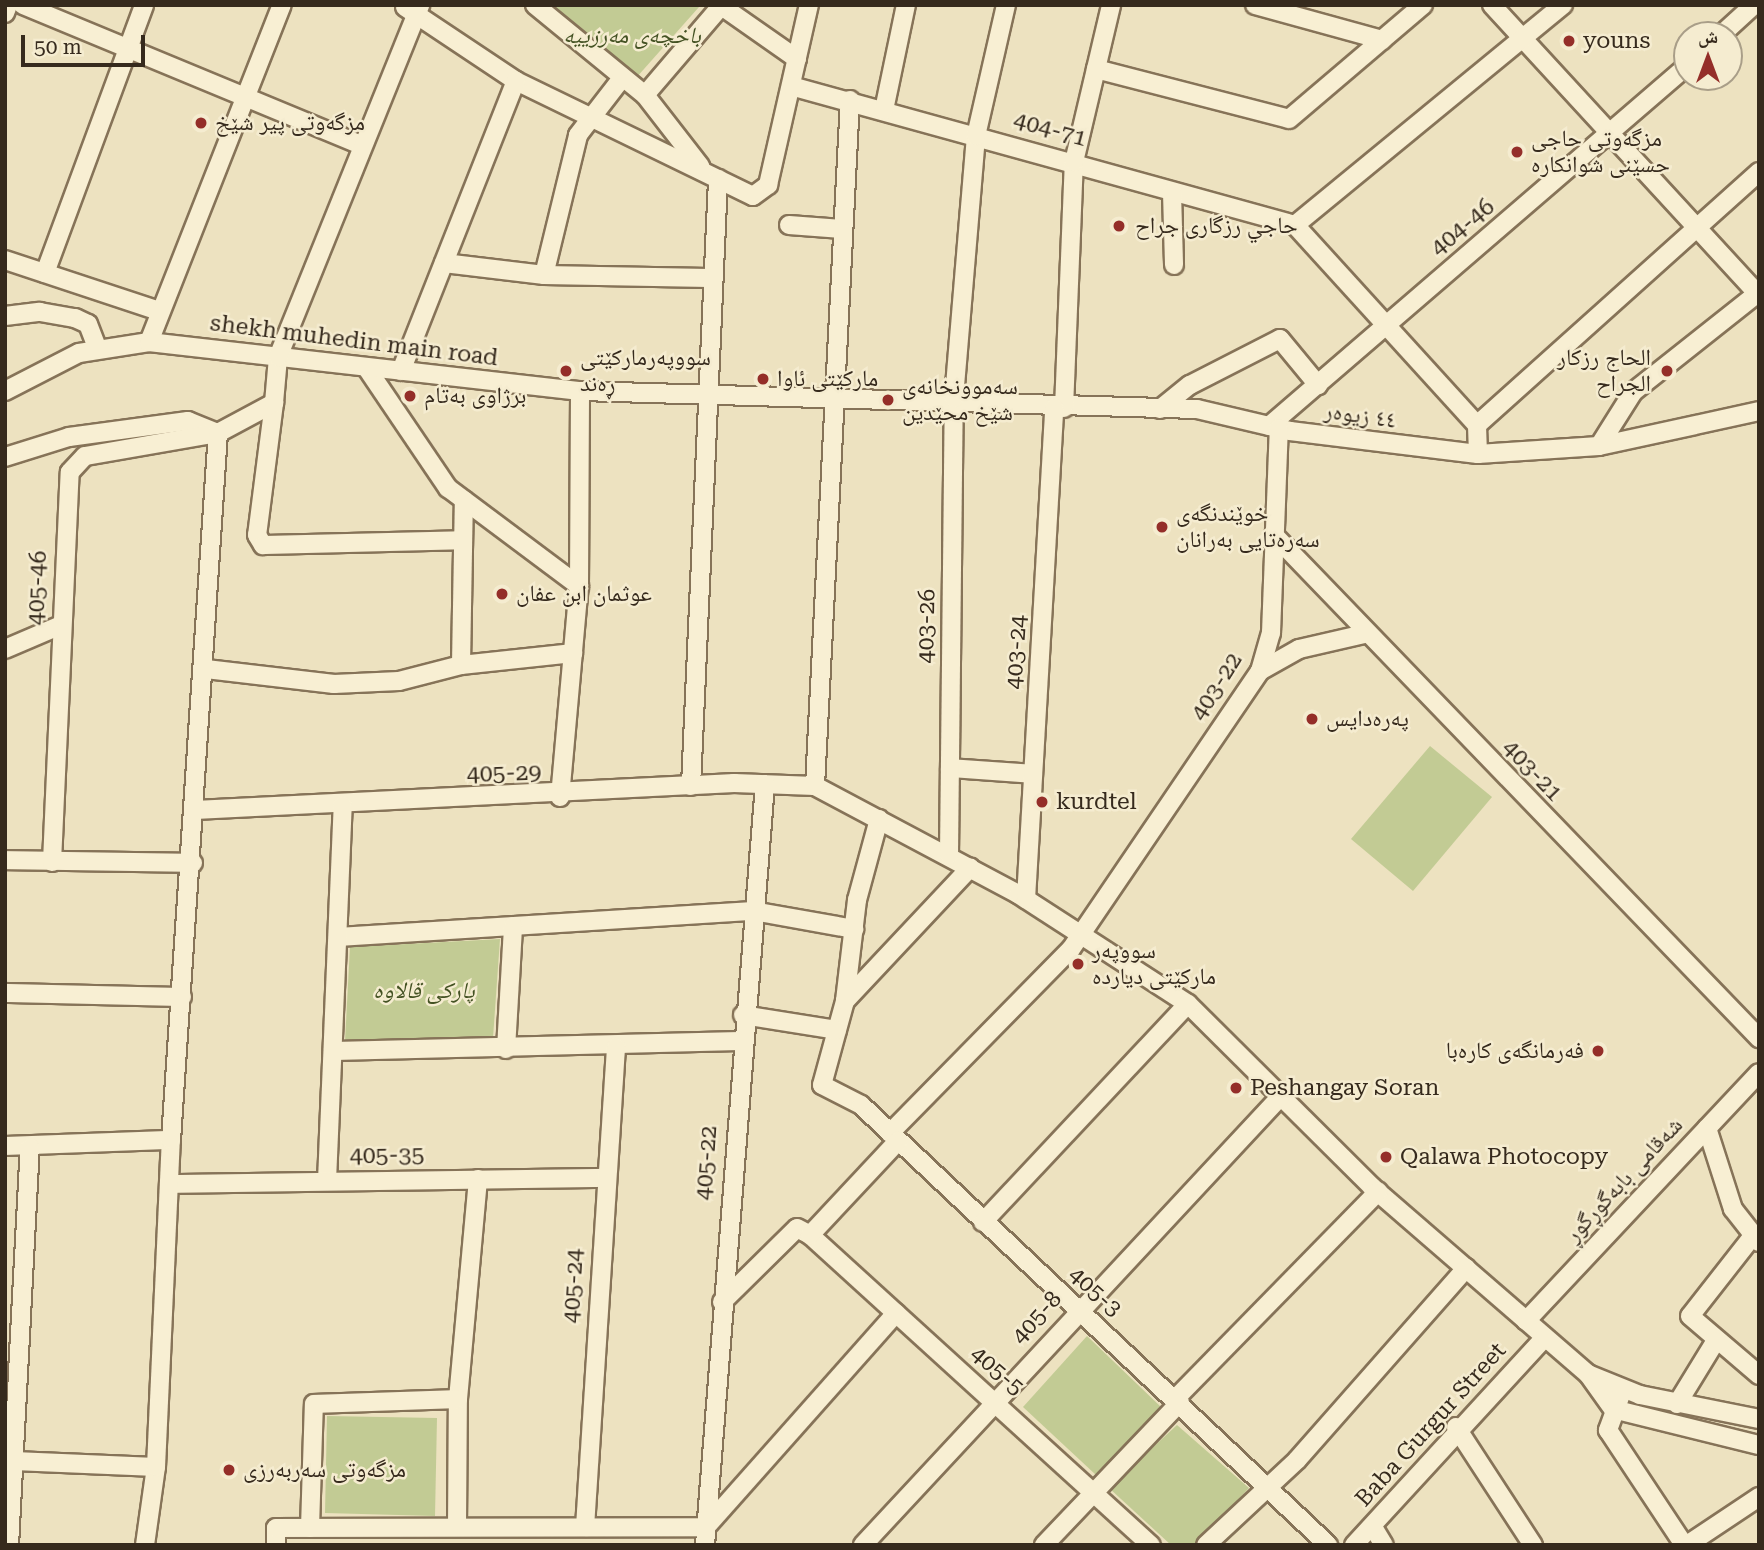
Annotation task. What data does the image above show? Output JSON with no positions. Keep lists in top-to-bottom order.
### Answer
{
  "streets": {
    "street": [
      "404-71",
      "404-46",
      "shekh muhedin main road",
      "٤٤ زیوەر",
      "405-46",
      "403-26",
      "403-24",
      "403-22",
      "403-21",
      "405-29",
      "405-35",
      "405-22",
      "شەقامی بابەگوڕگوڕ",
      "405-24",
      "405-3",
      "405-8",
      "405-5",
      "Baba Gurgur Street"
    ]
  },
  "crossings": [
    ["404-71", "403-26"],
    ["404-71", "403-24"],
    ["404-46", "٤٤ زیوەر"],
    ["404-46", "403-22"],
    ["shekh muhedin main road", "٤٤ زیوەر"],
    ["٤٤ زیوەر", "403-26"],
    ["٤٤ زیوەر", "403-24"],
    ["٤٤ زیوەر", "403-22"],
    ["403-22", "403-21"],
    ["403-22", "405-3"],
    ["403-22", "405-5"],
    ["405-29", "405-22"],
    ["405-35", "405-24"],
    ["405-3", "405-8"],
    ["405-8", "405-5"]
  ],
  "parks": ["باخچەی مەرزییە", "پارکی قالاوە"],
  "places": [
    "youns",
    "مزگەوتی پیر شێخ",
    "مزگەوتی حاجی حسێنی شوانکارە",
    "حاجي رزگارى جراح",
    "سووپەرمارکێتی ڕەند",
    "الحاج رزكار الجراح",
    "مارکێتی ئاوا",
    "برژاوی بەتام",
    "سەموونخانەی شێخ محێدین",
    "خوێندنگەی سەرەتایی بەرانان",
    "عوثمان ابن عفان",
    "پەرەدایس",
    "kurdtel",
    "سووپەر مارکێتی دیاردە",
    "فەرمانگەی کارەبا",
    "Peshangay Soran",
    "Qalawa Photocopy",
    "مزگەوتی سەربەرزی"
  ],
  "scale_bar": "50 m",
  "north": "top"
}
